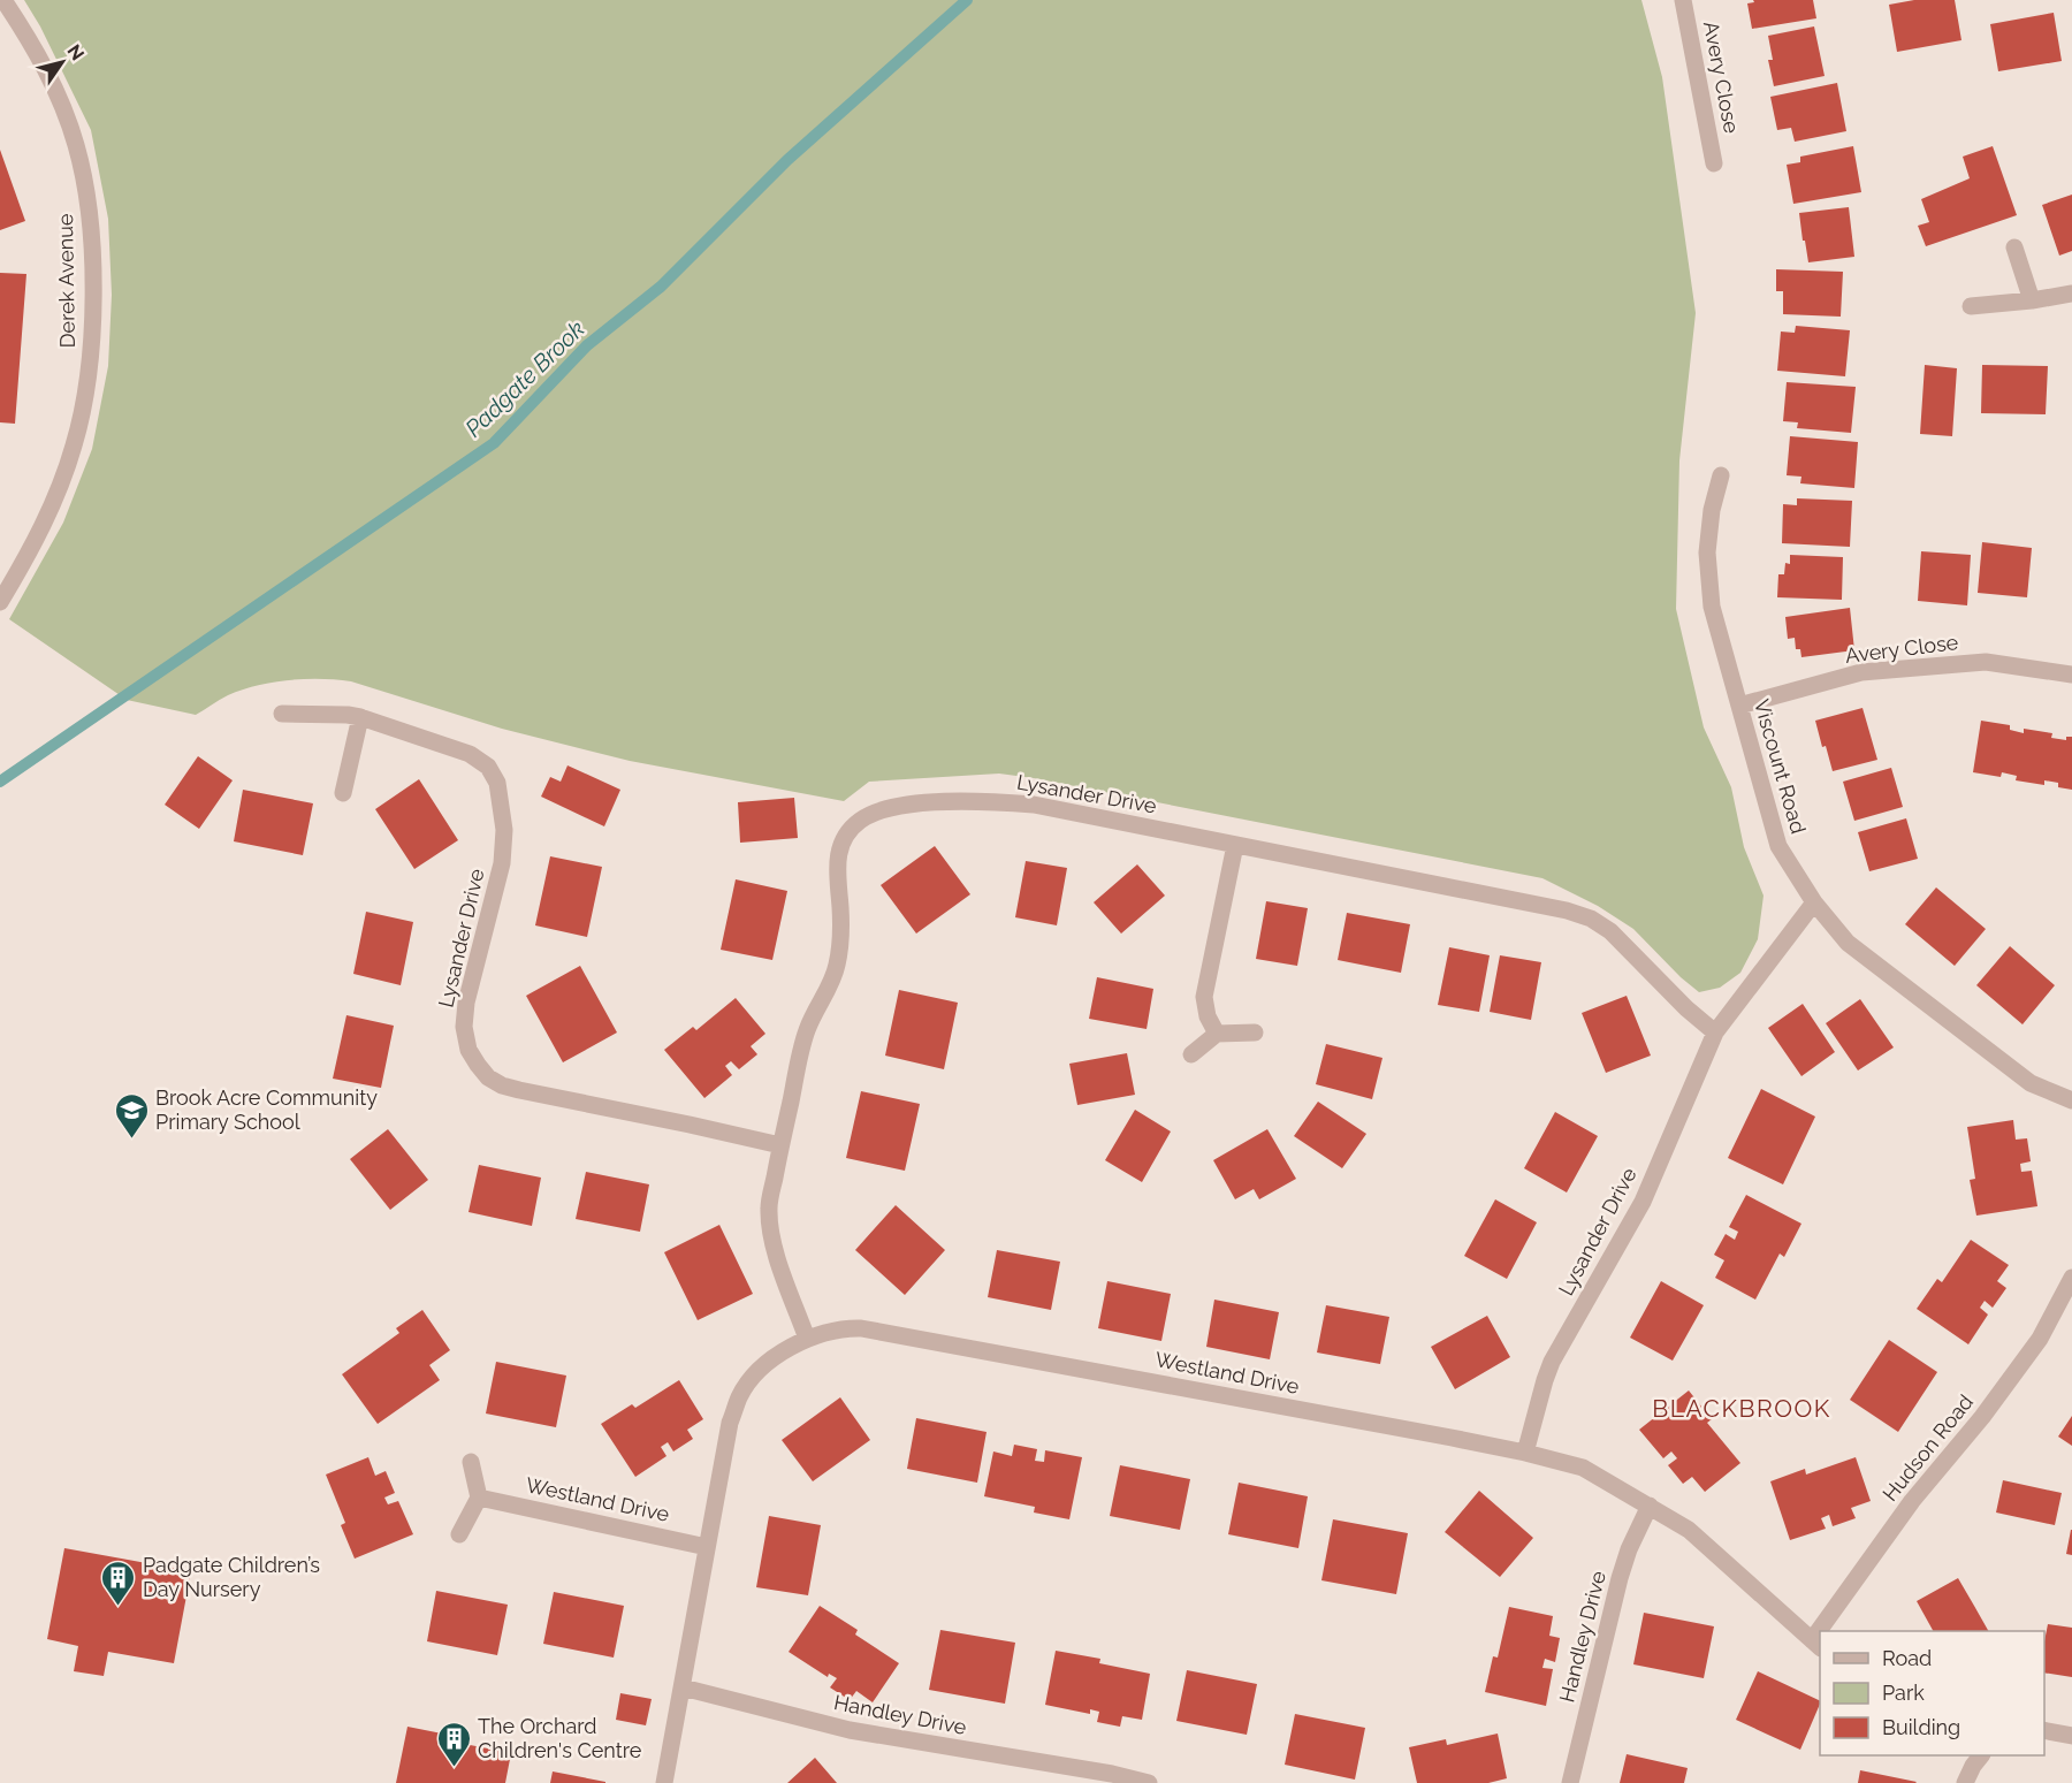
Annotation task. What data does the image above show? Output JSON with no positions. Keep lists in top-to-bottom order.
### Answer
{
  "streets": {
    "street": [
      "Avery Close",
      "Derek Avenue",
      "Viscount Road",
      "Lysander Drive",
      "Westland Drive",
      "Hudson Road",
      "Handley Drive"
    ]
  },
  "crossings": [
    ["Avery Close", "Viscount Road"],
    ["Viscount Road", "Lysander Drive"],
    ["Lysander Drive", "Westland Drive"],
    ["Westland Drive", "Handley Drive"]
  ],
  "districts": ["BLACKBROOK"],
  "water": ["Padgate Brook"],
  "places": {
    "school or university": ["Brook Acre Community Primary School"],
    "building": ["Padgate Children’s Day Nursery", "The Orchard Children's Centre"]
  },
  "legend": ["Road", "Park", "Building"],
  "north": "top right"
}
